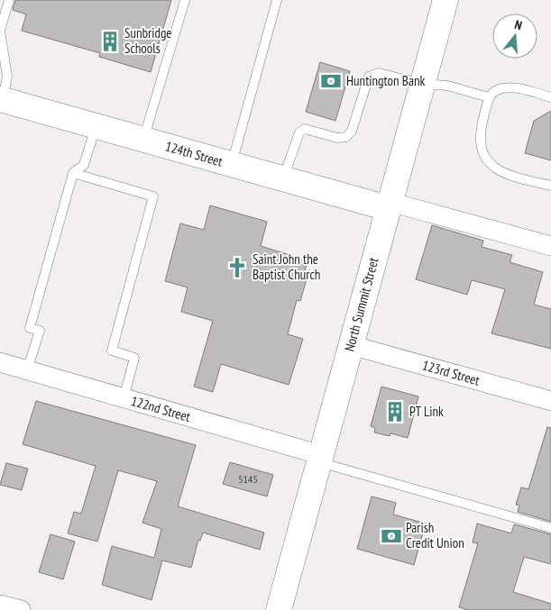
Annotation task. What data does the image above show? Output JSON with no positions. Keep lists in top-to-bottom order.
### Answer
{
  "streets": {
    "main road": ["124th Street", "North Summit Street"],
    "street": ["123rd Street", "122nd Street"]
  },
  "crossings": [
    ["124th Street", "North Summit Street"],
    ["North Summit Street", "123rd Street"],
    ["North Summit Street", "122nd Street"]
  ],
  "places": {
    "building": ["Sunbridge Schools", "PT Link"],
    "bank": ["Huntington Bank", "Parish Credit Union"],
    "church": ["Saint John the Baptist Church"]
  },
  "house_numbers": ["5145"],
  "north": "top"
}
